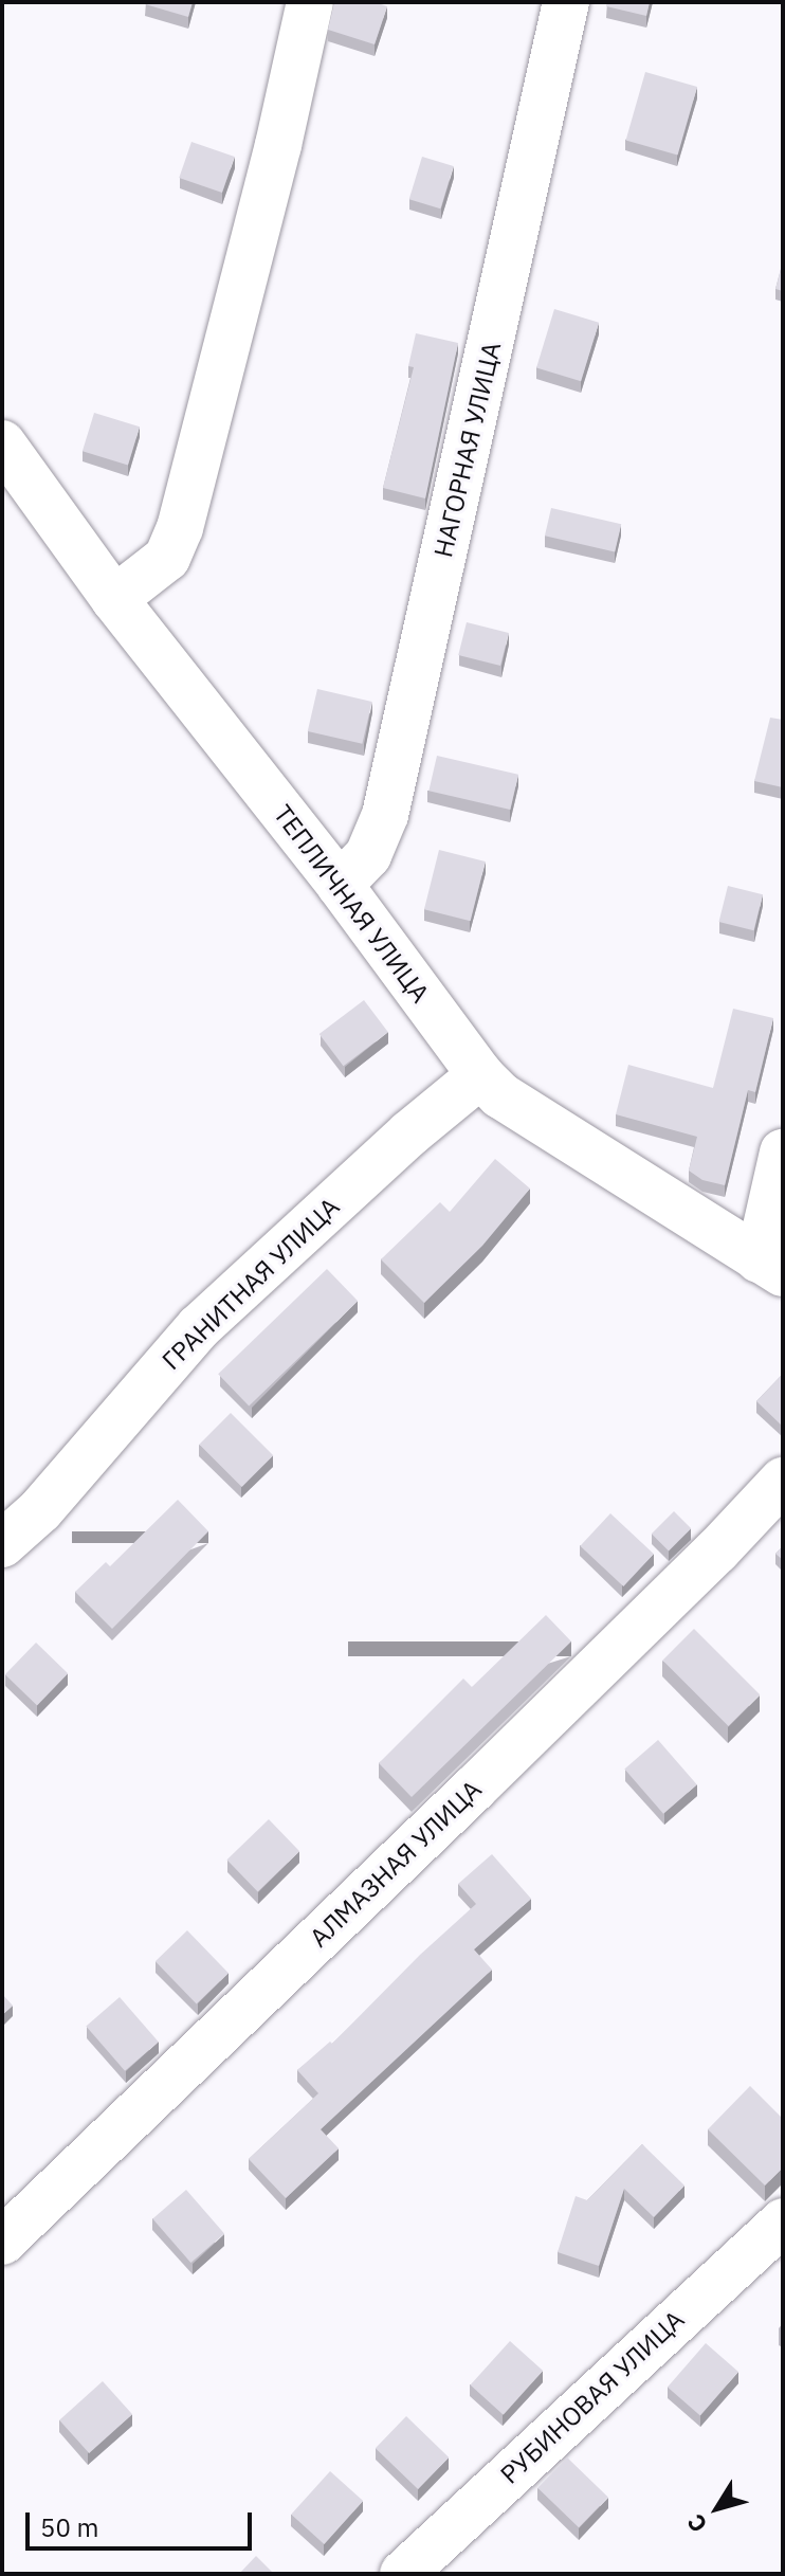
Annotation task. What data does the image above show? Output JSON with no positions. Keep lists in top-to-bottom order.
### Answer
{
  "streets": {
    "street": [
      "НАГОРНАЯ УЛИЦА",
      "ТЕПЛИЧНАЯ УЛИЦА",
      "ГРАНИТНАЯ УЛИЦА",
      "АЛМАЗНАЯ УЛИЦА",
      "РУБИНОВАЯ УЛИЦА"
    ]
  },
  "crossings": [
    ["НАГОРНАЯ УЛИЦА", "ТЕПЛИЧНАЯ УЛИЦА"],
    ["ТЕПЛИЧНАЯ УЛИЦА", "ГРАНИТНАЯ УЛИЦА"]
  ],
  "scale_bar": "50 m",
  "north": "bottom left"
}
